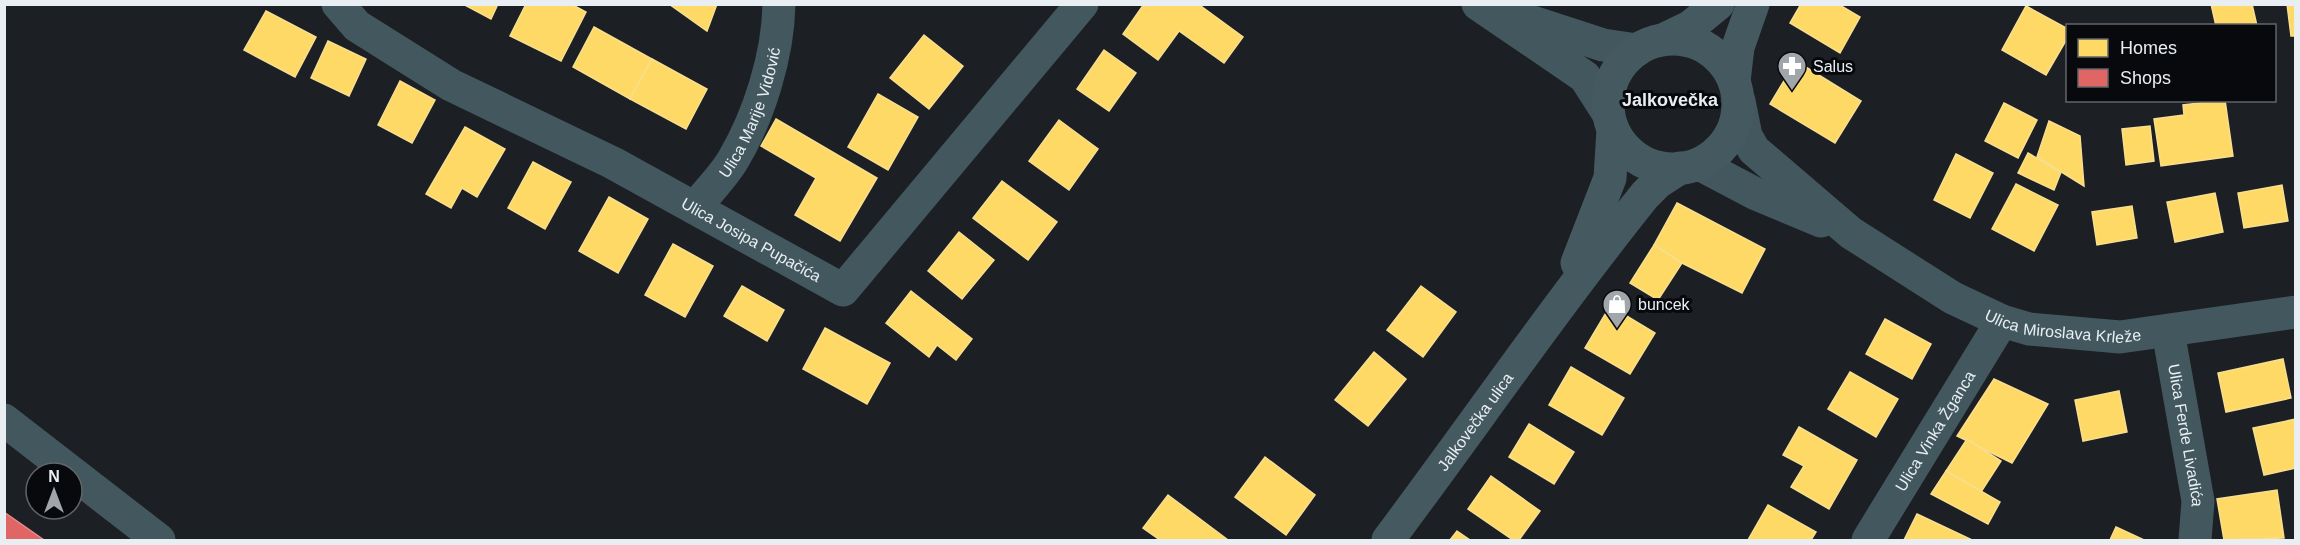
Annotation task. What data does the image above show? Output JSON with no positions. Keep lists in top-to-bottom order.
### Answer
{
  "streets": {
    "main road": ["Jalkovečka ulica"],
    "street": [
      "Ulica Marije Vidović",
      "Ulica Josipa Pupačića",
      "Ulica Miroslava Krleže",
      "Ulica Vinka Žganca",
      "Ulica Ferde Livadića"
    ]
  },
  "crossings": [
    ["Ulica Marije Vidović", "Ulica Josipa Pupačića"],
    ["Ulica Miroslava Krleže", "Jalkovečka ulica"],
    ["Ulica Miroslava Krleže", "Ulica Vinka Žganca"],
    ["Ulica Miroslava Krleže", "Ulica Ferde Livadića"]
  ],
  "districts": ["Jalkovečka"],
  "places": {
    "pharmacy": ["Salus"],
    "shop": ["buncek"]
  },
  "legend": ["Homes", "Shops"],
  "north": "top"
}
